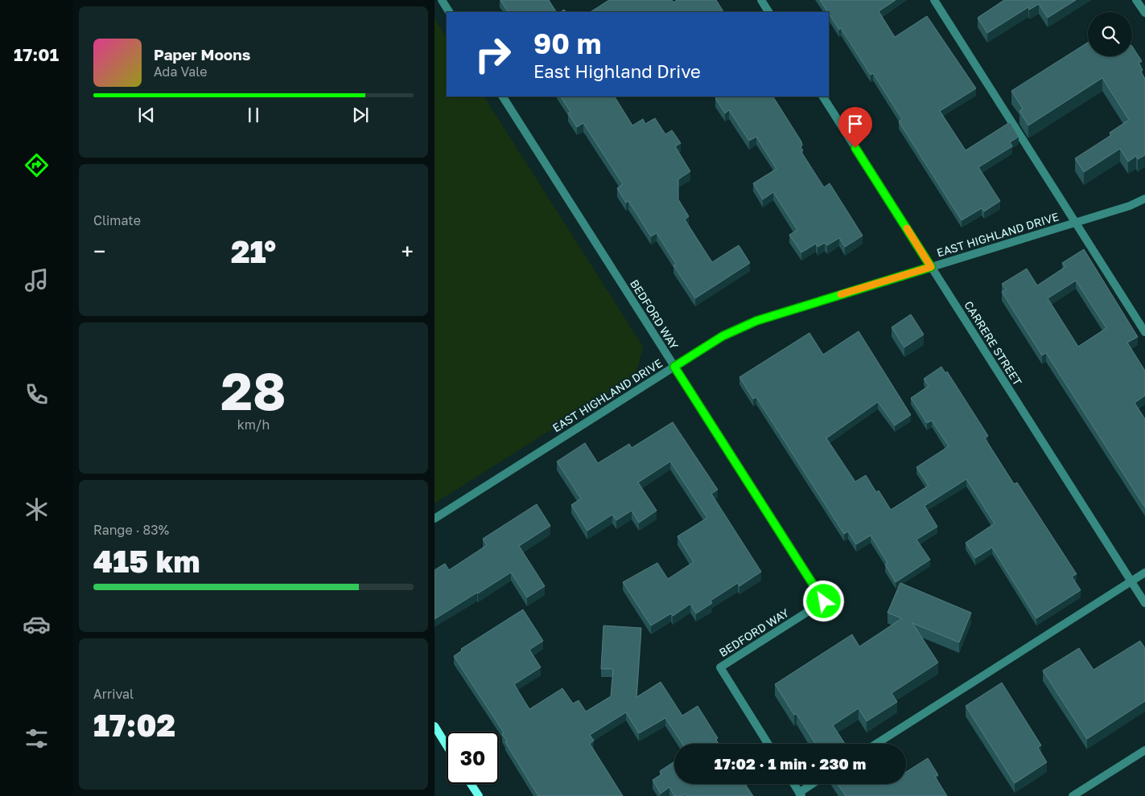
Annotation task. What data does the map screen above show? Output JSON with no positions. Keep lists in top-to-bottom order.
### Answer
{
  "streets": {
    "street": ["EAST HIGHLAND DRIVE", "BEDFORD WAY", "CARRERE STREET"]
  },
  "crossings": [
    ["EAST HIGHLAND DRIVE", "BEDFORD WAY"],
    ["EAST HIGHLAND DRIVE", "CARRERE STREET"]
  ],
  "page": {
    "tabs": "17:01",
    "turn": ["90 m", "East Highland Drive"],
    "song": ["Paper Moons", "Ada Vale"],
    "tile": [
      "Climate",
      ["28", "km/h"],
      ["Range · 83%", "415 km"],
      ["Arrival", "17:02"]
    ],
    "heat": ["−", "21°", "+"],
    "limit": "30",
    "trip": "17:02 · 1 min · 230 m"
  }
}
